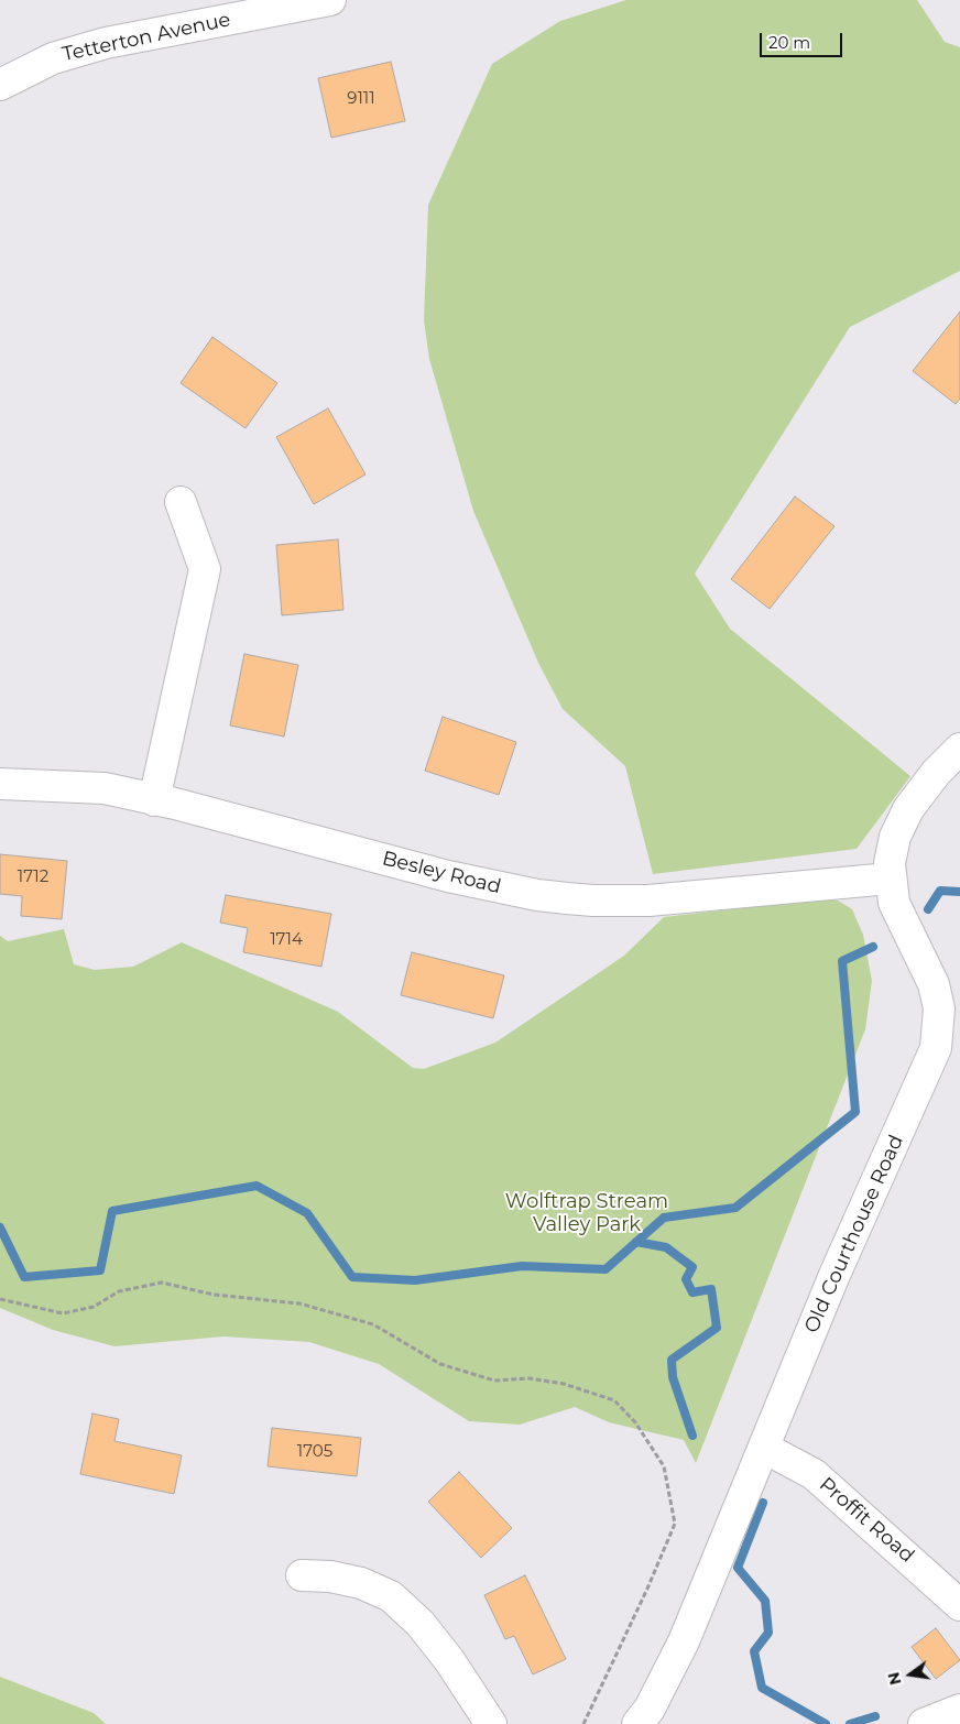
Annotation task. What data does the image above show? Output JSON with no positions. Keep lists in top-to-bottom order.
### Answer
{
  "streets": {
    "street": [
      "Tetterton Avenue",
      "Besley Road",
      "Old Courthouse Road",
      "Proffit Road"
    ]
  },
  "crossings": [
    ["Besley Road", "Old Courthouse Road"],
    ["Old Courthouse Road", "Proffit Road"]
  ],
  "parks": ["Wolftrap Stream Valley Park"],
  "house_numbers": [
    "9111",
    "1712",
    "1714",
    "1705"
  ],
  "scale_bar": "20 m",
  "north": "left"
}
